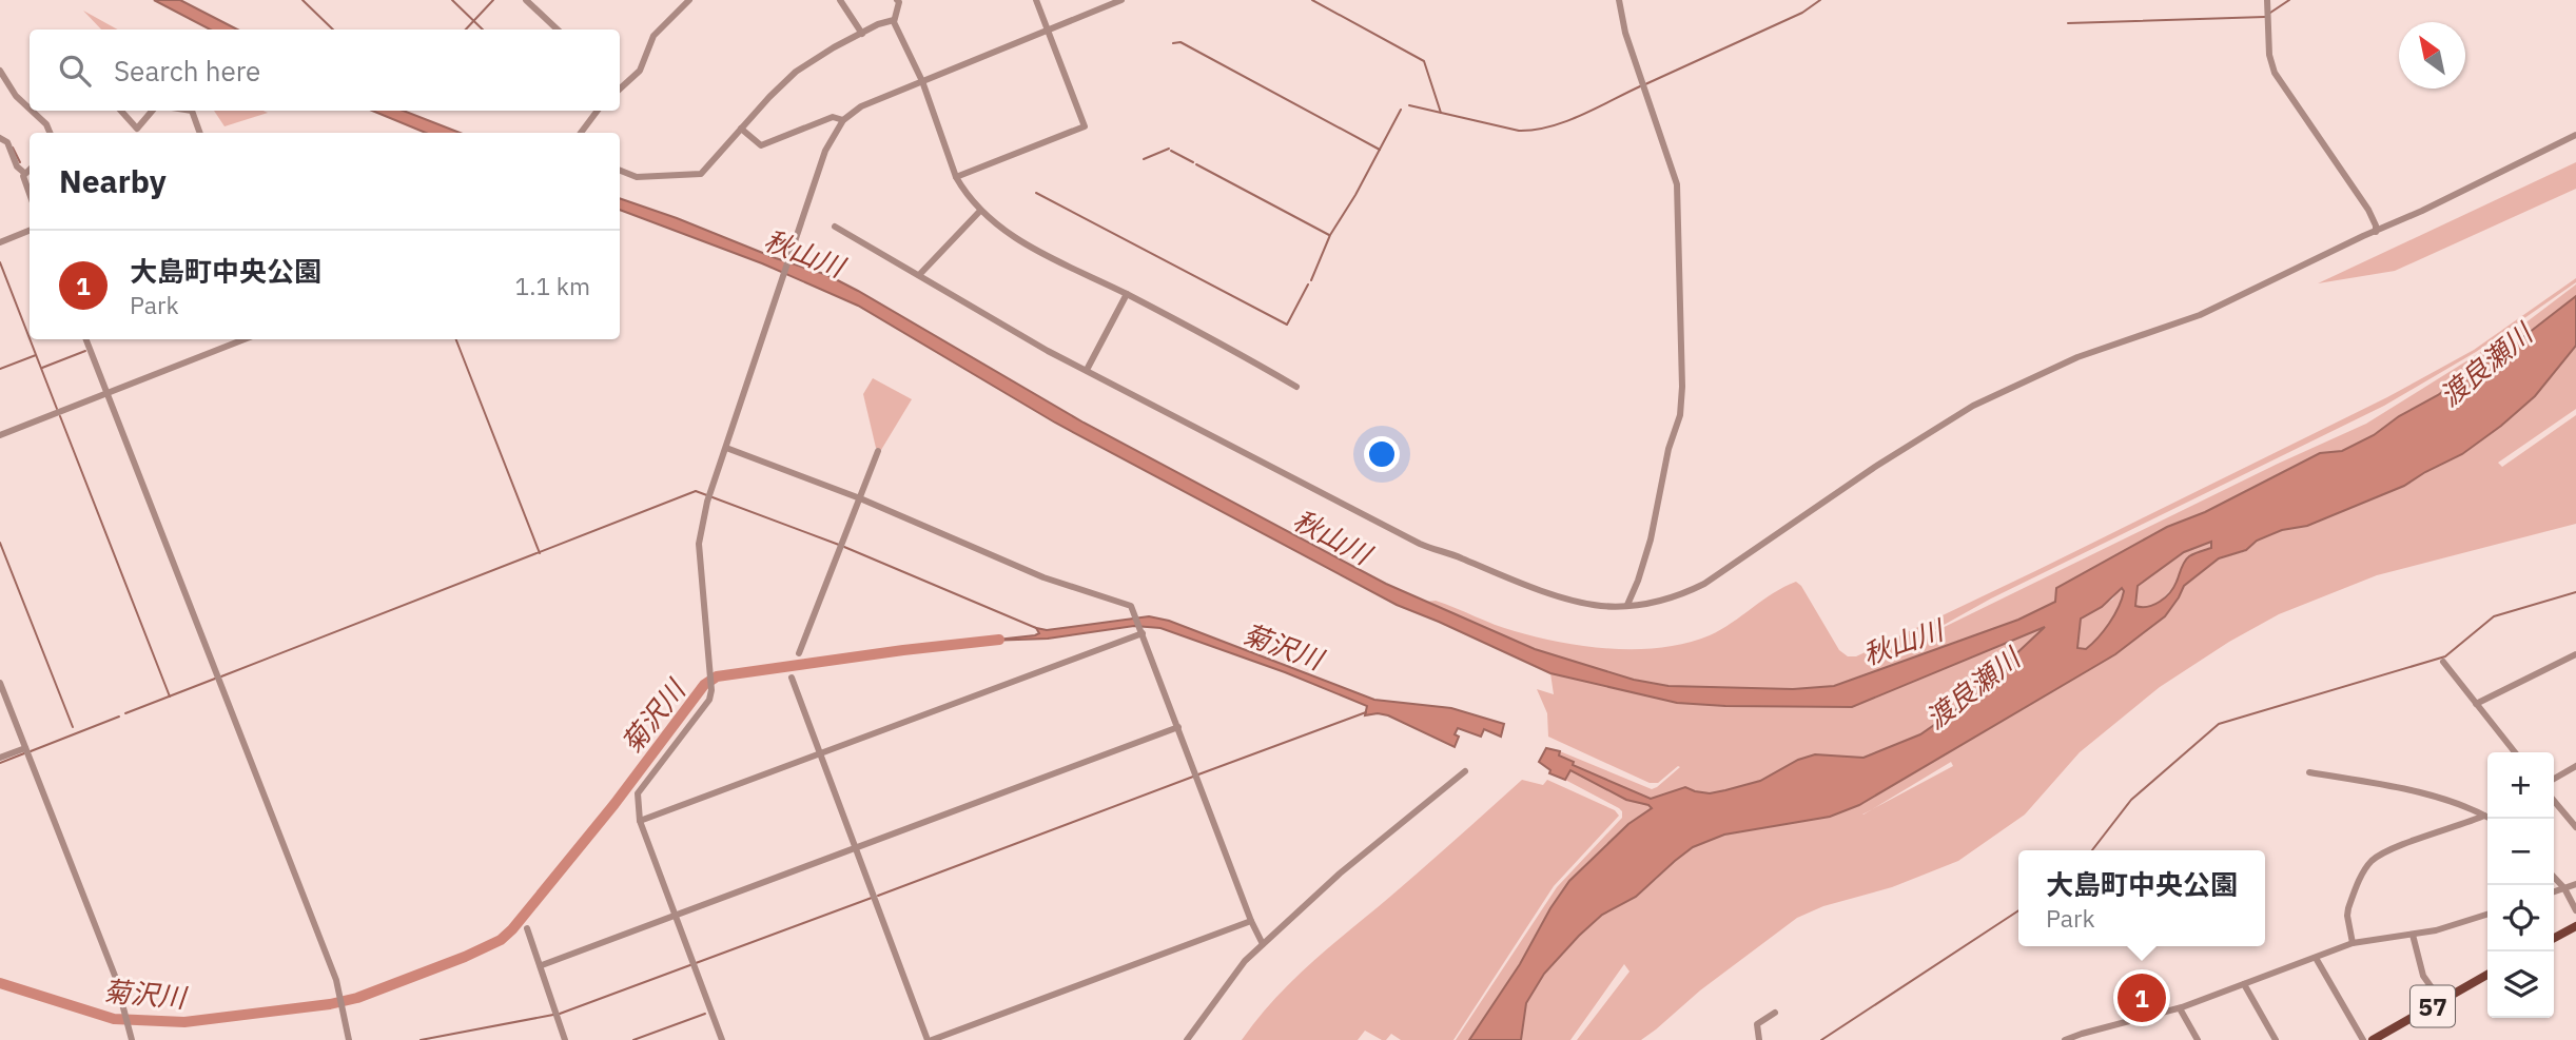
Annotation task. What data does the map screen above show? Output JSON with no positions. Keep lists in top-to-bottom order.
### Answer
{
  "streets": {
    "main road": ["57"]
  },
  "water": ["秋山川", "渡良瀬川", "菊沢川"],
  "north": "top left",
  "page": {
    "search": "Search here",
    "heading": "Nearby",
    "list": [
      {
        "mark": "1",
        "name": "大島町中央公園",
        "note": "Park",
        "value": "1.1 km"
      }
    ],
    "map_buttons": ["+", "−"],
    "popup": ["大島町中央公園", "Park"],
    "pins": "1"
  }
}
